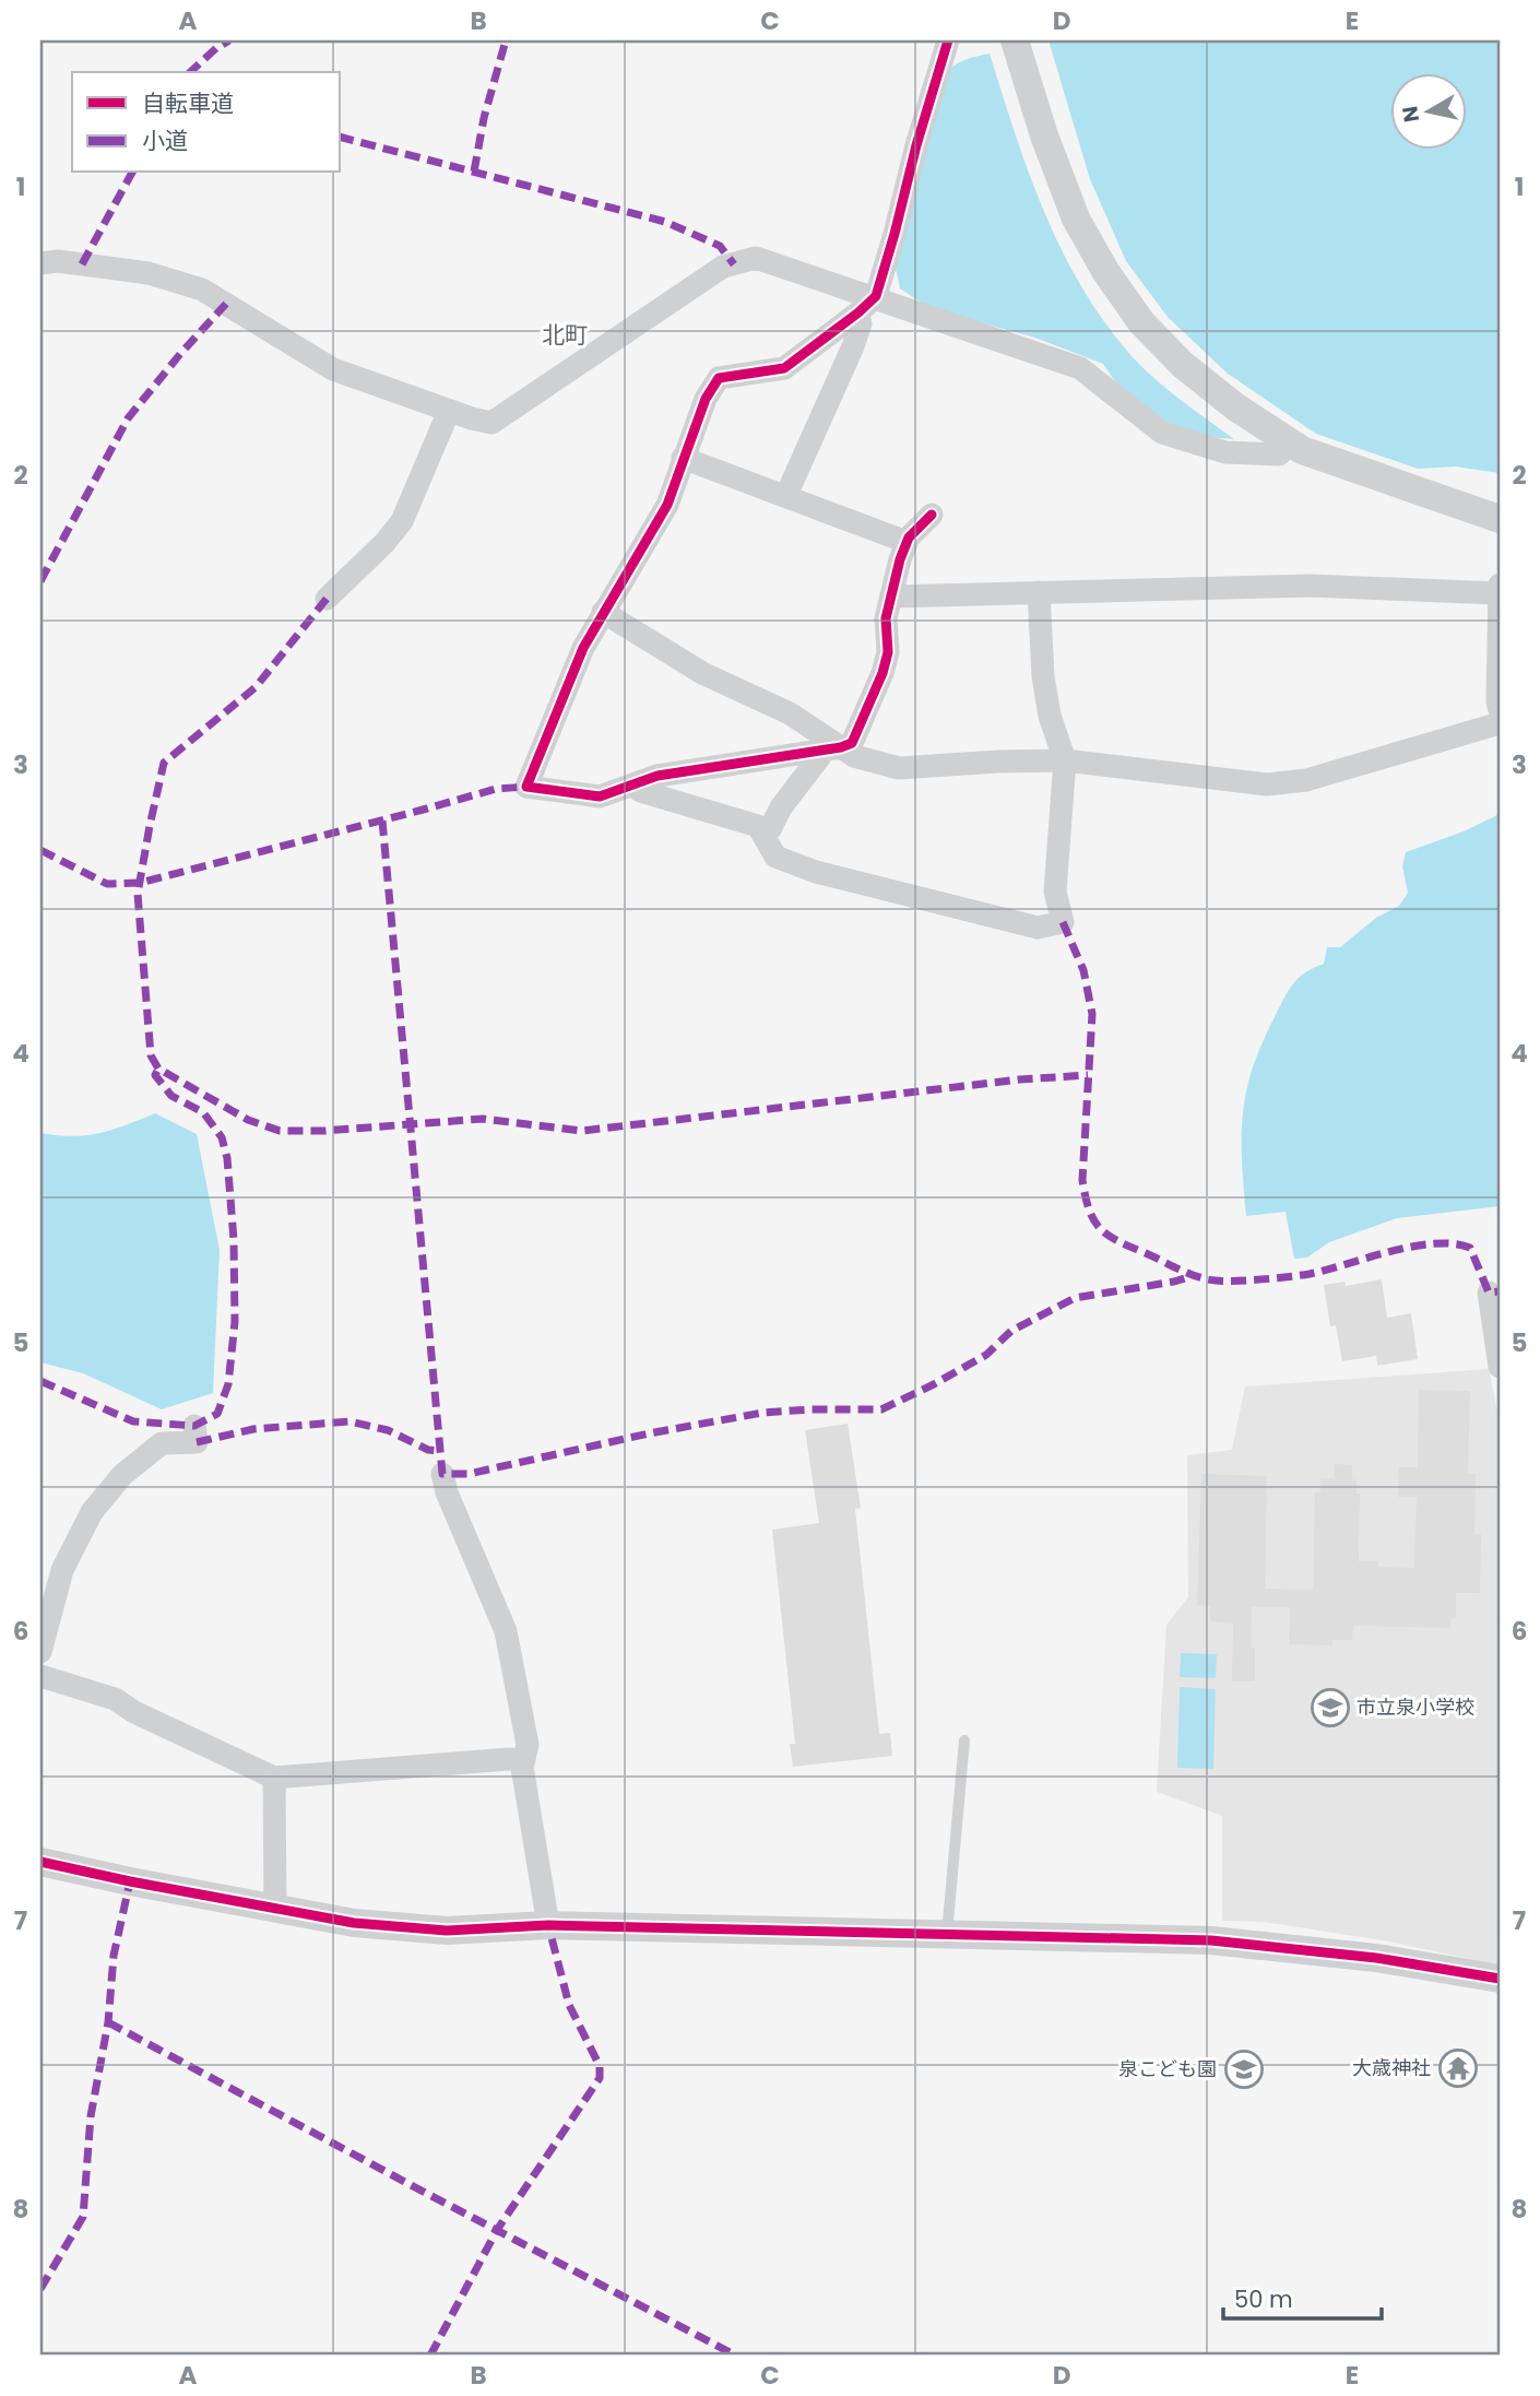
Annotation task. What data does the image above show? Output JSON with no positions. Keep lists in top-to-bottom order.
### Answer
{
  "districts": ["北町"],
  "places": {
    "school or university": ["市立泉小学校", "泉こども園"],
    "temple": ["大歳神社"]
  },
  "legend": ["自転車道", "小道"],
  "scale_bar": "50 m",
  "north": "left",
  "grid": {
    "columns": [
      "A",
      "B",
      "C",
      "D",
      "E"
    ],
    "rows": [
      "1",
      "2",
      "3",
      "4",
      "5",
      "6",
      "7",
      "8"
    ]
  }
}
